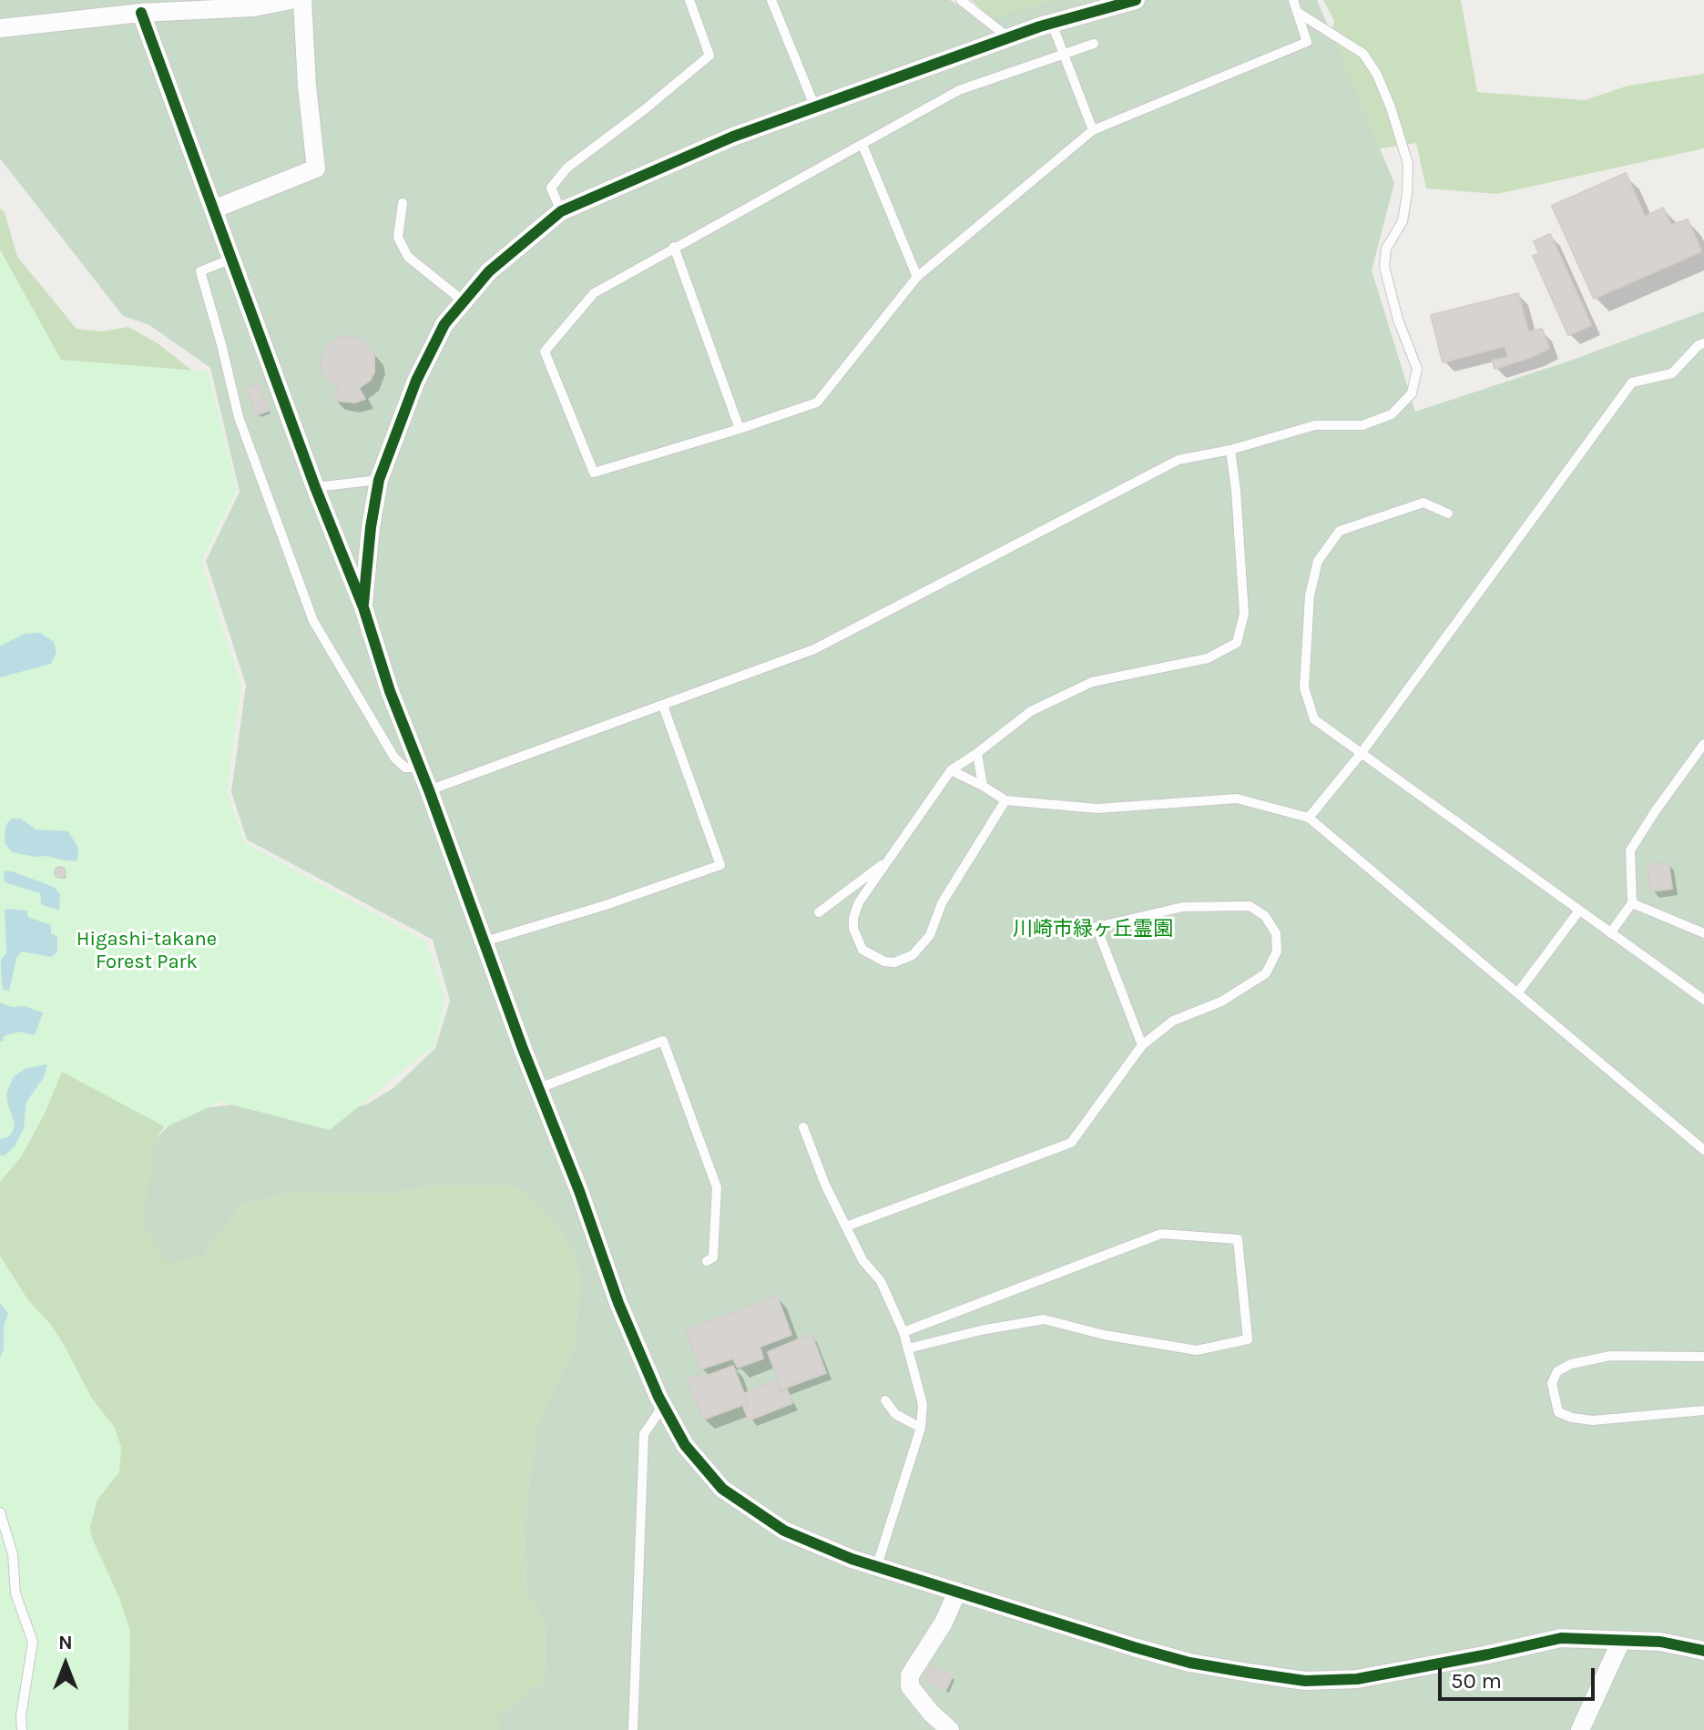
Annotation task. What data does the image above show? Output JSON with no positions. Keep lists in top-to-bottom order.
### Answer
{
  "parks": ["川崎市緑ヶ丘霊園", "Higashi-takane Forest Park"],
  "scale_bar": "50 m",
  "north": "top"
}
